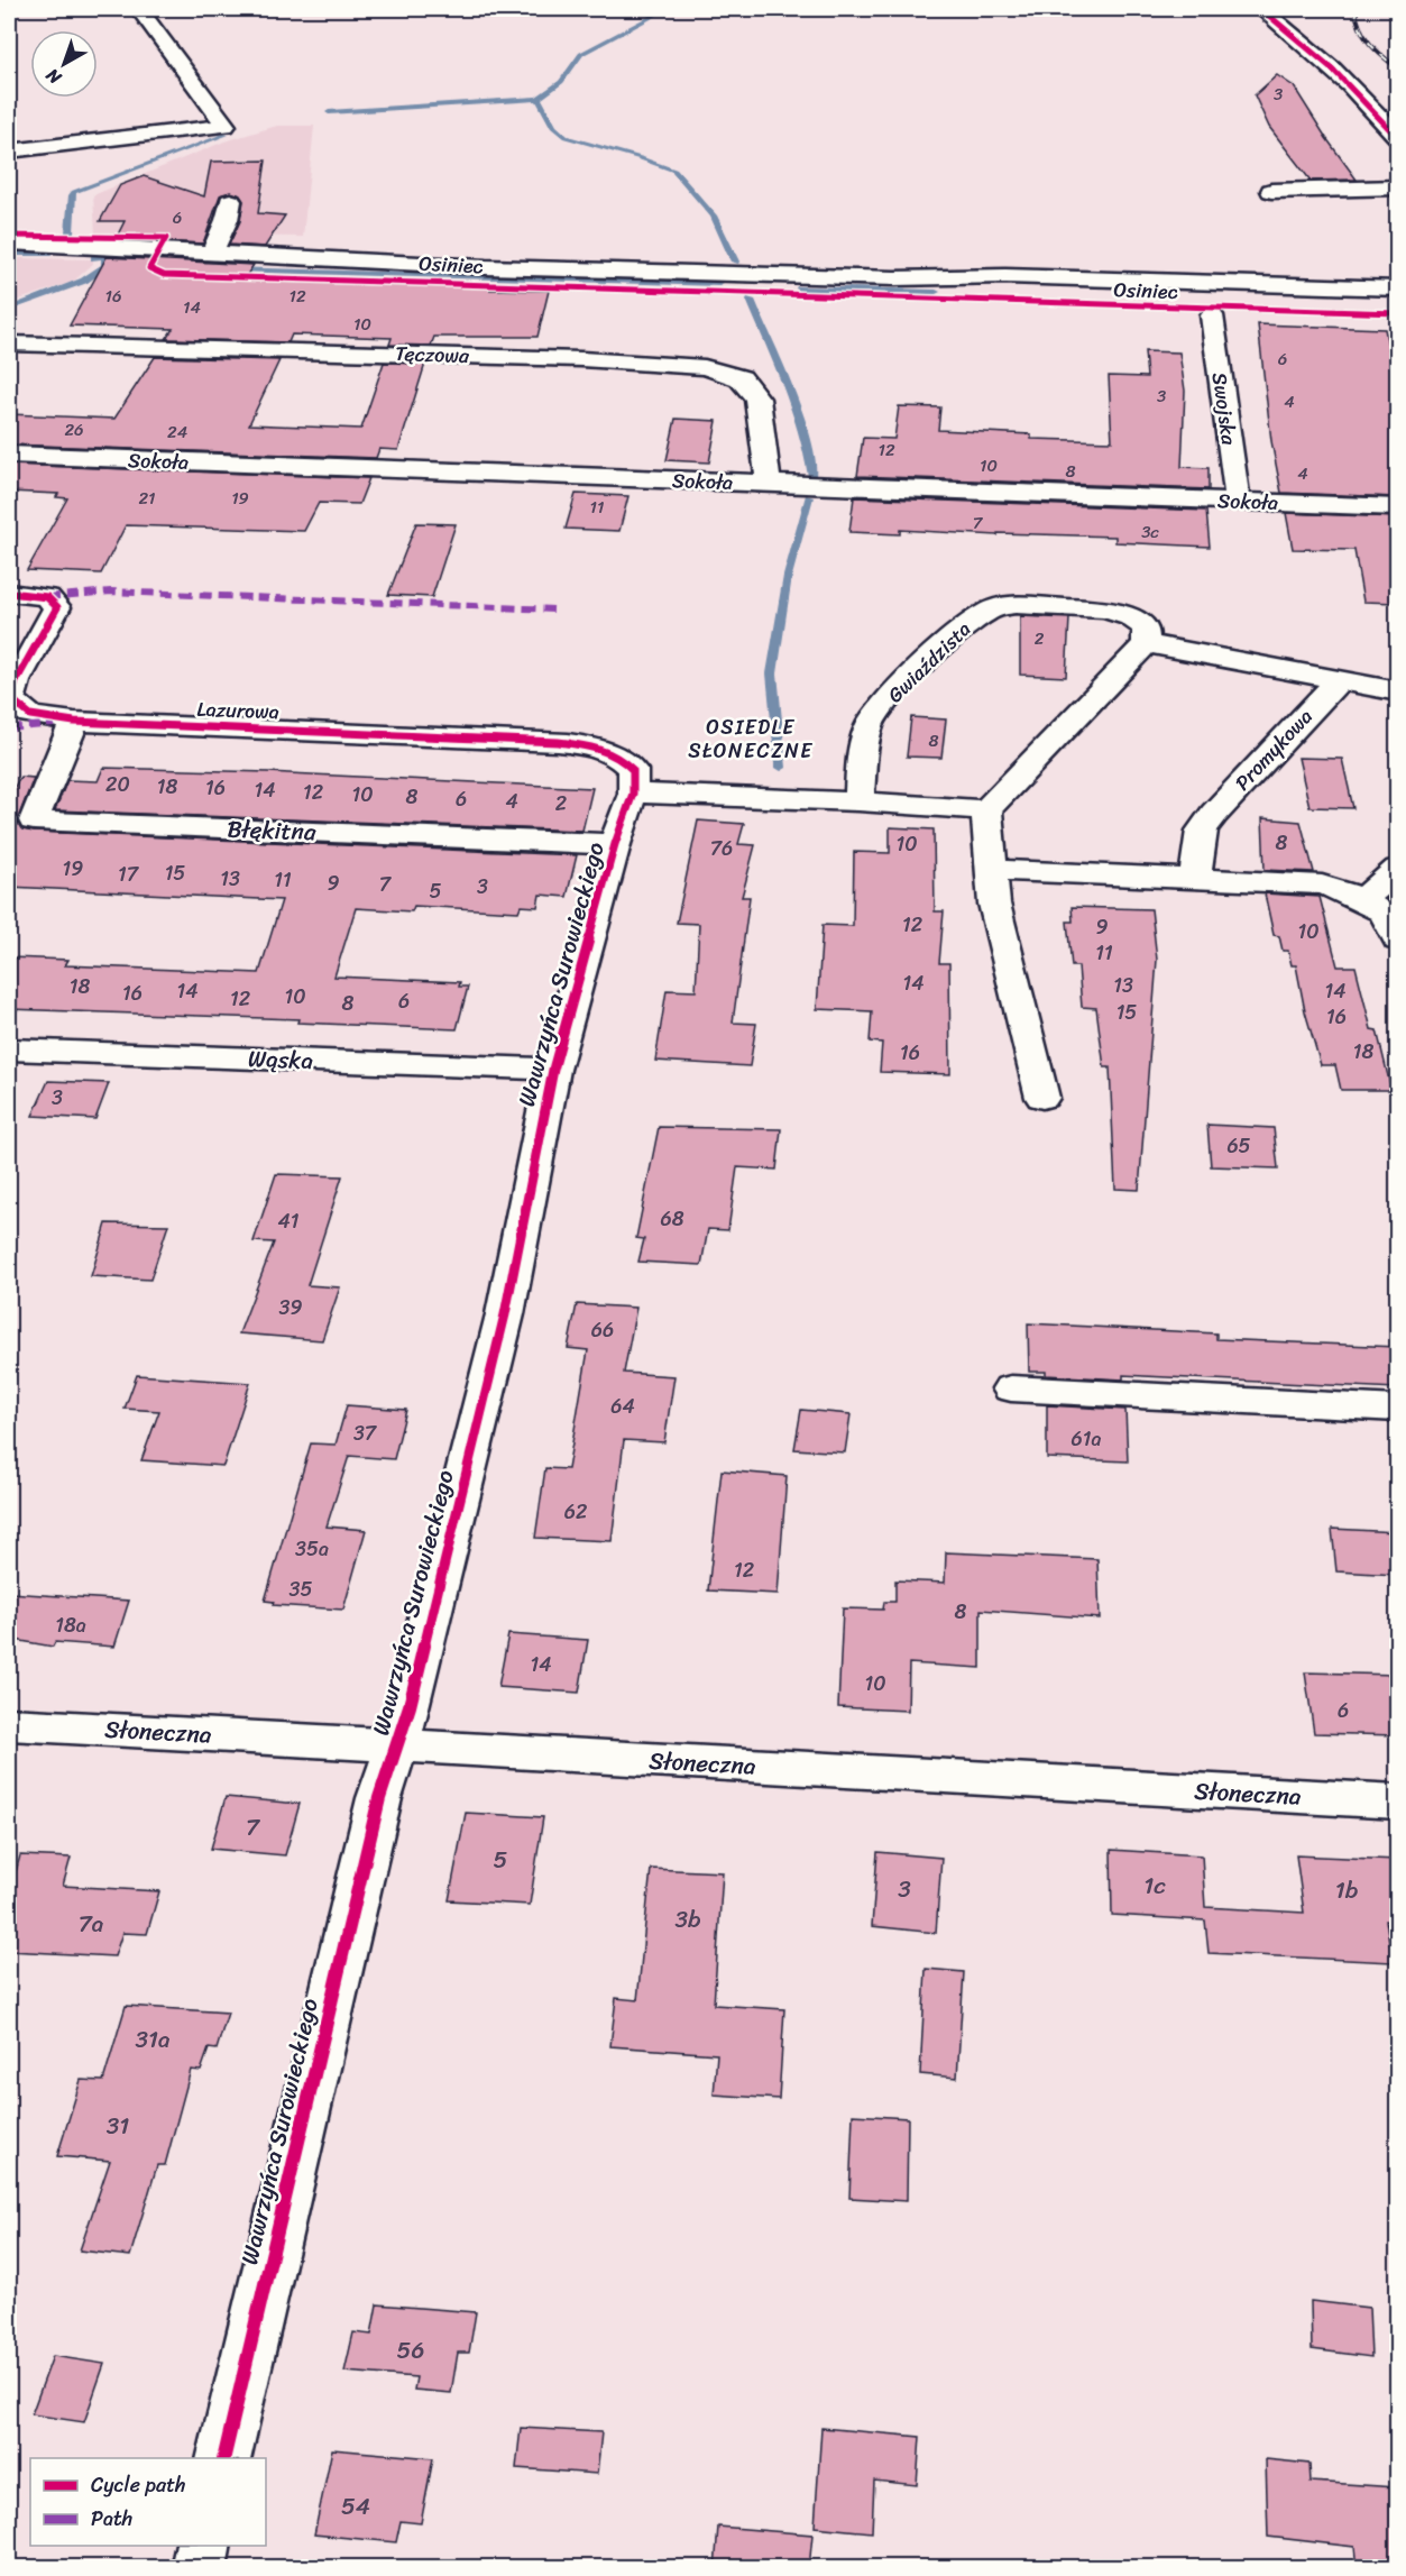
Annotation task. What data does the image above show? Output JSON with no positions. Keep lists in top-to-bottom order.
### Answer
{
  "streets": {
    "street": [
      "Osiniec",
      "Tęczowa",
      "Swojska",
      "Sokoła",
      "Gwiaździsta",
      "Lazurowa",
      "Promykowa",
      "Błękitna",
      "Wawrzyńca Surowieckiego",
      "Wąska",
      "Słoneczna"
    ]
  },
  "crossings": [
    ["Tęczowa", "Sokoła"],
    ["Swojska", "Sokoła"],
    ["Lazurowa", "Błękitna"],
    ["Lazurowa", "Wawrzyńca Surowieckiego"],
    ["Błękitna", "Wawrzyńca Surowieckiego"],
    ["Wawrzyńca Surowieckiego", "Wąska"],
    ["Wawrzyńca Surowieckiego", "Słoneczna"]
  ],
  "districts": ["OSIEDLE SŁONECZNE"],
  "house_numbers": [
    "3",
    "6",
    "16",
    "12",
    "14",
    "10",
    "6",
    "3",
    "4",
    "26",
    "24",
    "12",
    "10",
    "8",
    "4",
    "21",
    "19",
    "11",
    "7",
    "3c",
    "2",
    "8",
    "20",
    "18",
    "16",
    "14",
    "12",
    "10",
    "8",
    "6",
    "4",
    "2",
    "8",
    "10",
    "76",
    "19",
    "15",
    "17",
    "13",
    "11",
    "9",
    "7",
    "3",
    "5",
    "12",
    "9",
    "10",
    "11",
    "14",
    "13",
    "18",
    "14",
    "14",
    "16",
    "10",
    "12",
    "6",
    "8",
    "15",
    "16",
    "18",
    "16",
    "3",
    "65",
    "68",
    "41",
    "39",
    "66",
    "64",
    "37",
    "61a",
    "62",
    "35a",
    "12",
    "35",
    "8",
    "18a",
    "14",
    "10",
    "6",
    "7",
    "5",
    "1c",
    "3",
    "1b",
    "3b",
    "7a",
    "31a",
    "31",
    "56",
    "54"
  ],
  "legend": ["Cycle path", "Path"],
  "north": "bottom left"
}
